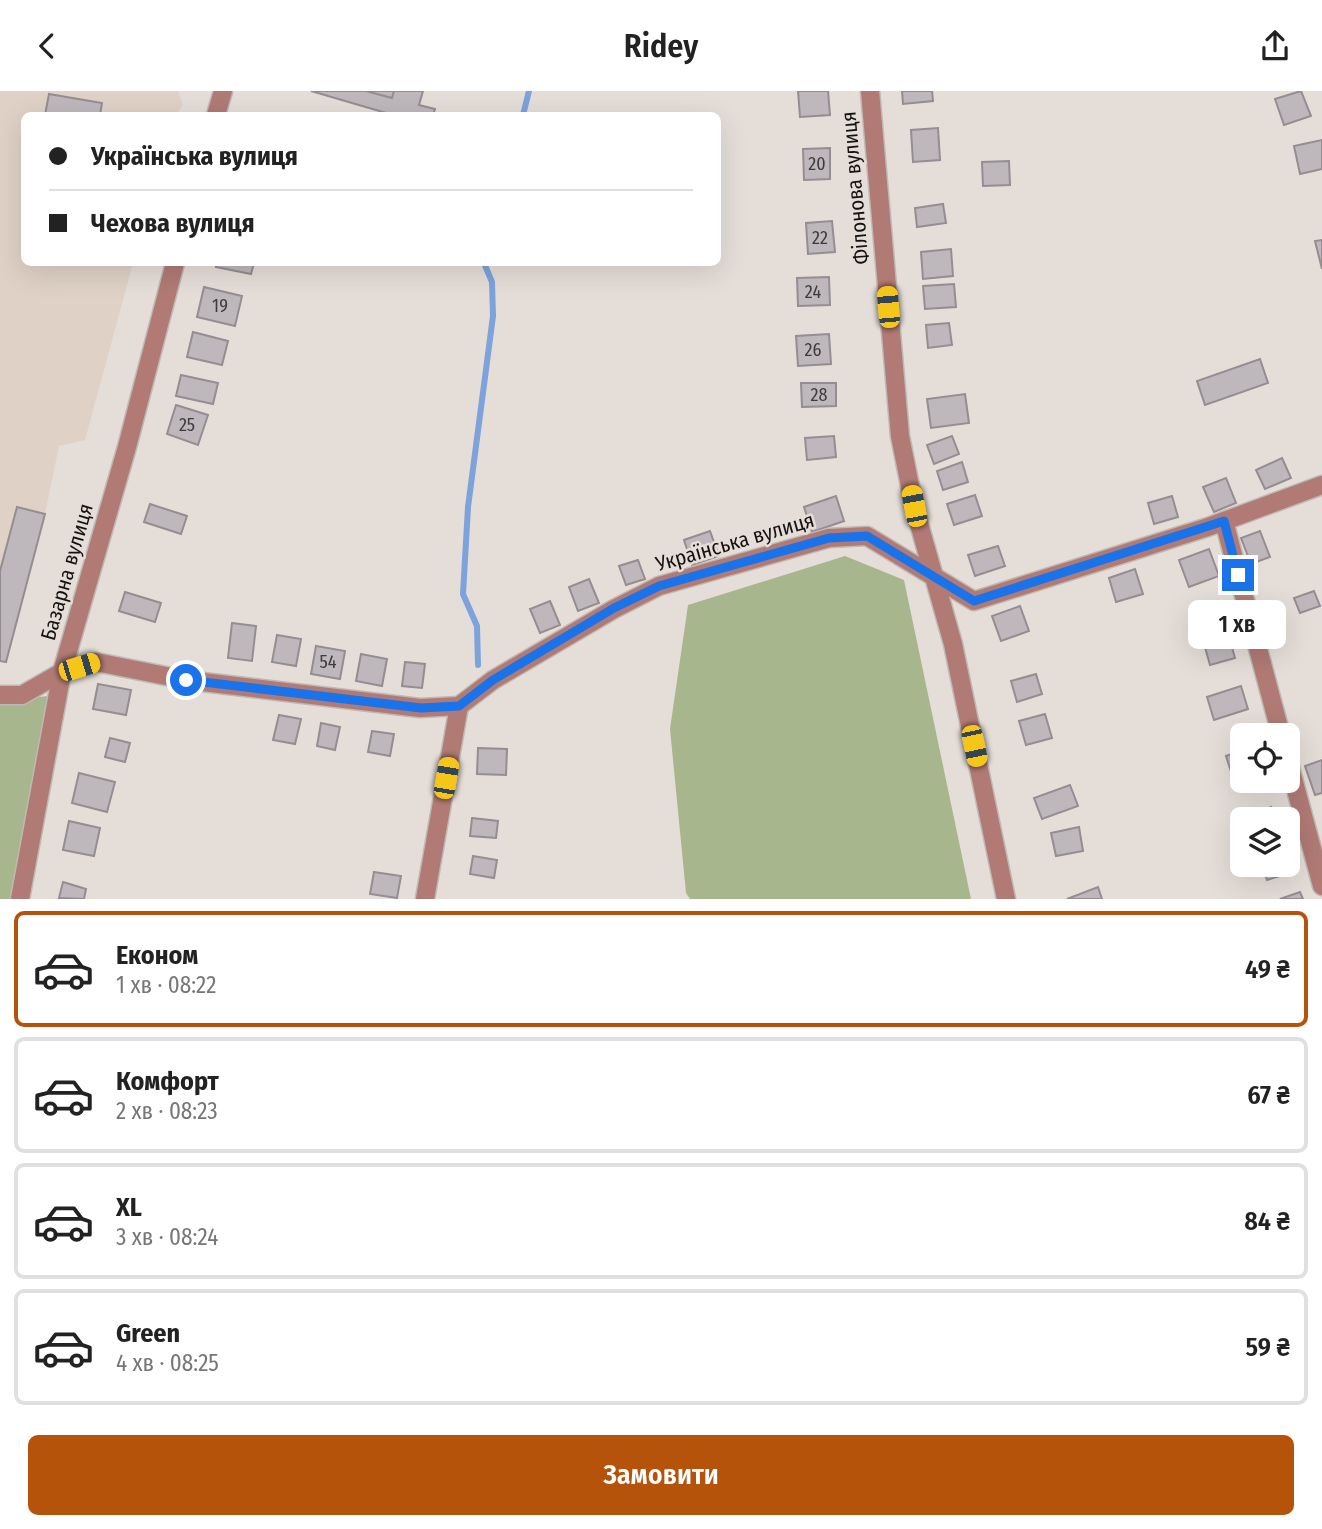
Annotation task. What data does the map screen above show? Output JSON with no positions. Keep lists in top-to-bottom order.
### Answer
{
  "streets": {
    "street": ["Філонова вулиця", "Українська вулиця", "Базарна вулиця"]
  },
  "crossings": [
    ["Філонова вулиця", "Українська вулиця"]
  ],
  "house_numbers": [
    "20",
    "22",
    "24",
    "19",
    "26",
    "28",
    "25",
    "54"
  ],
  "page": {
    "header": "Ridey",
    "banner": ["Українська вулиця", "Чехова вулиця"],
    "bubble": "1 хв",
    "list": [
      {
        "name": "Економ",
        "note": "1 хв · 08:22",
        "value": "49 ₴"
      },
      {
        "name": "Комфорт",
        "note": "2 хв · 08:23",
        "value": "67 ₴"
      },
      {
        "name": "XL",
        "note": "3 хв · 08:24",
        "value": "84 ₴"
      },
      {
        "name": "Green",
        "note": "4 хв · 08:25",
        "value": "59 ₴"
      }
    ],
    "buttons": "Замовити"
  }
}
